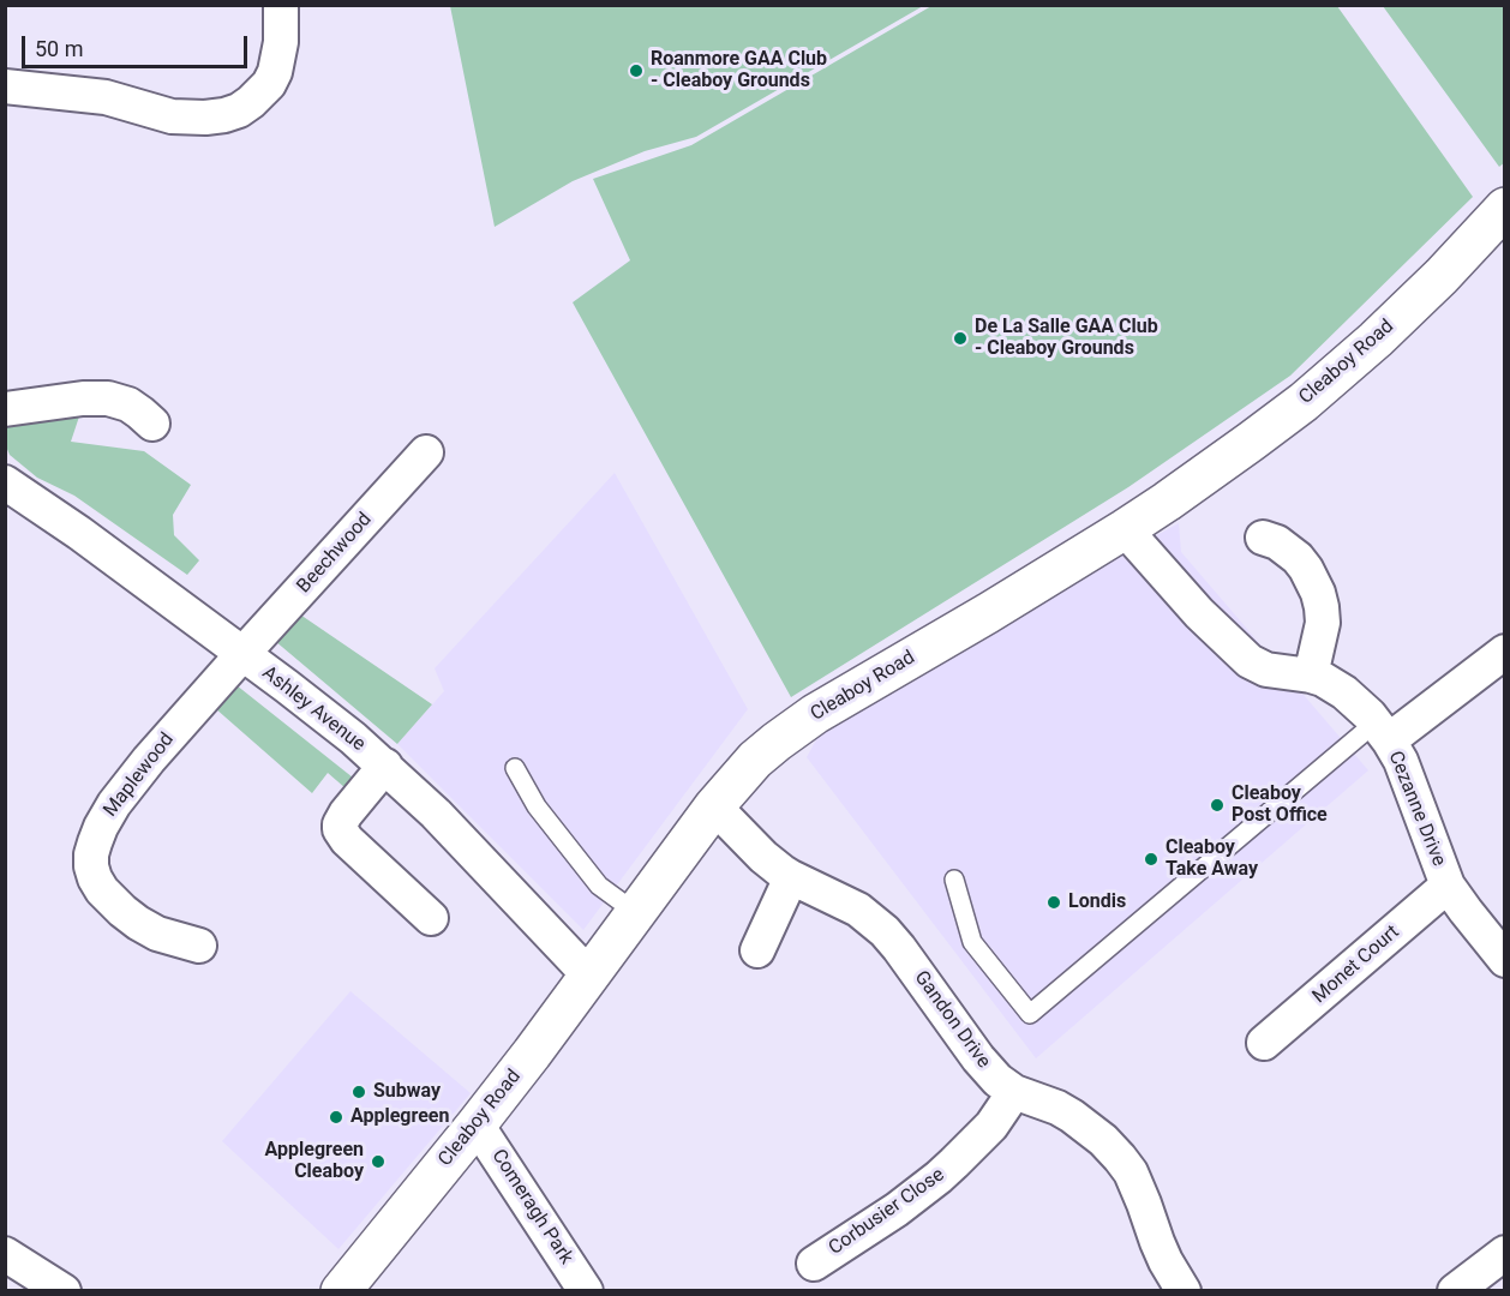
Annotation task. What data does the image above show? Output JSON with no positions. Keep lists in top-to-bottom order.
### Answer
{
  "streets": {
    "street": [
      "Cleaboy Road",
      "Beechwood",
      "Ashley Avenue",
      "Maplewood",
      "Cezanne Drive",
      "Monet Court",
      "Gandon Drive",
      "Comeragh Park",
      "Corbusier Close"
    ]
  },
  "crossings": [
    ["Cleaboy Road", "Ashley Avenue"],
    ["Cleaboy Road", "Cezanne Drive"],
    ["Cleaboy Road", "Gandon Drive"],
    ["Cleaboy Road", "Comeragh Park"],
    ["Beechwood", "Ashley Avenue"],
    ["Beechwood", "Maplewood"],
    ["Ashley Avenue", "Maplewood"],
    ["Cezanne Drive", "Monet Court"],
    ["Gandon Drive", "Corbusier Close"]
  ],
  "places": [
    "Roanmore GAA Club - Cleaboy Grounds",
    "De La Salle GAA Club - Cleaboy Grounds",
    "Cleaboy Post Office",
    "Cleaboy Take Away",
    "Londis",
    "Subway",
    "Applegreen",
    "Applegreen Cleaboy"
  ],
  "scale_bar": "50 m"
}
